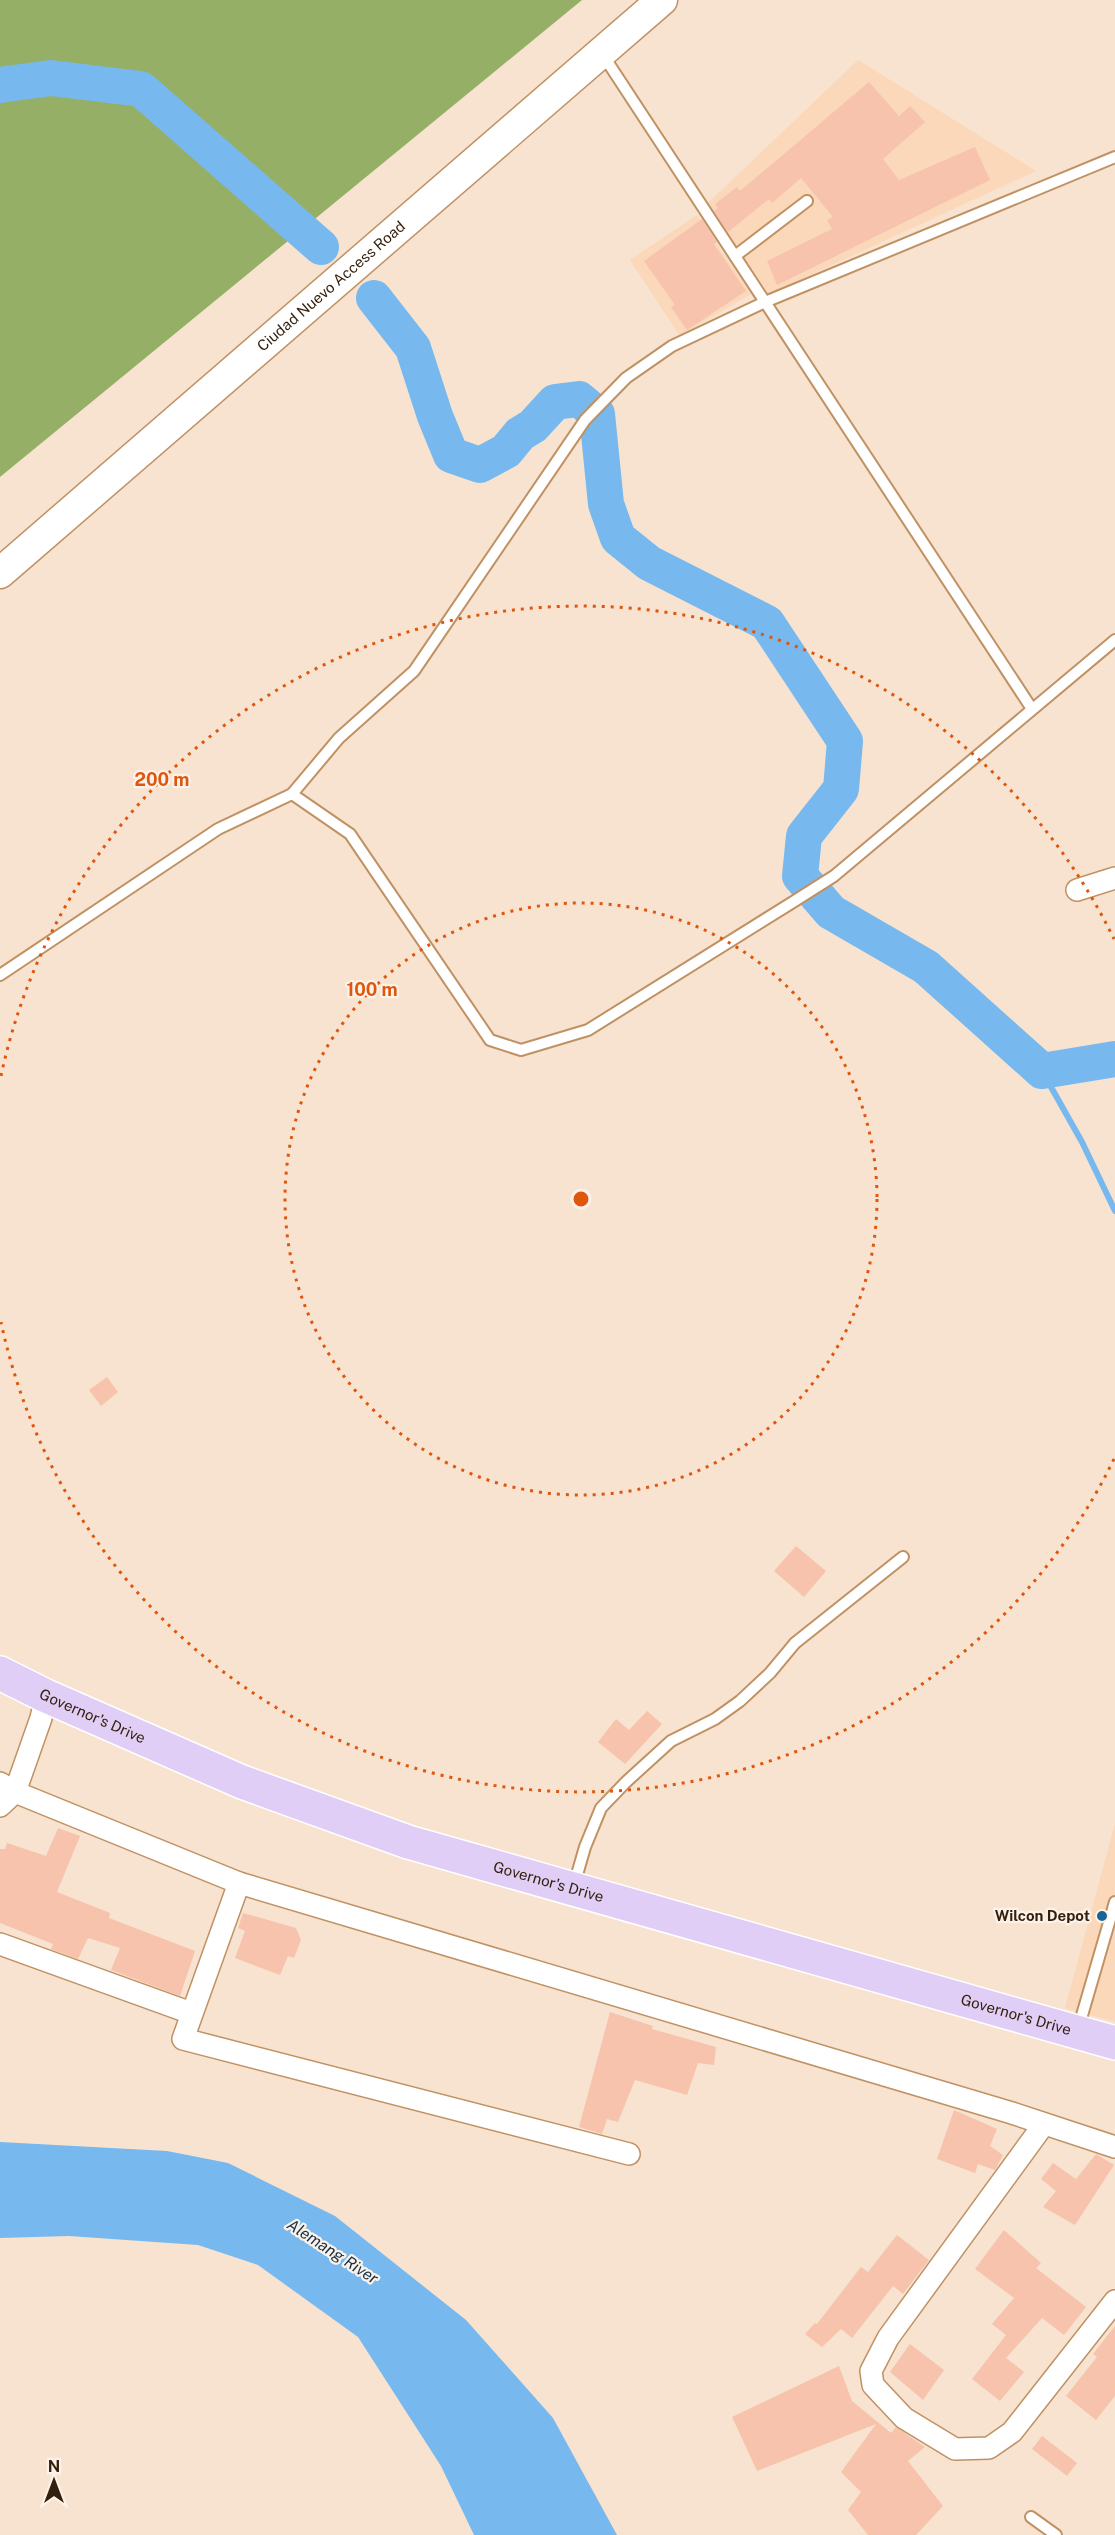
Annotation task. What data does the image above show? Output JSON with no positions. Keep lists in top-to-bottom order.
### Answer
{
  "streets": {
    "main road": ["Governor's Drive"],
    "street": ["Ciudad Nuevo Access Road"]
  },
  "water": ["Alemang River"],
  "places": ["Wilcon Depot"],
  "north": "top",
  "rings": ["200 m", "100 m"]
}
